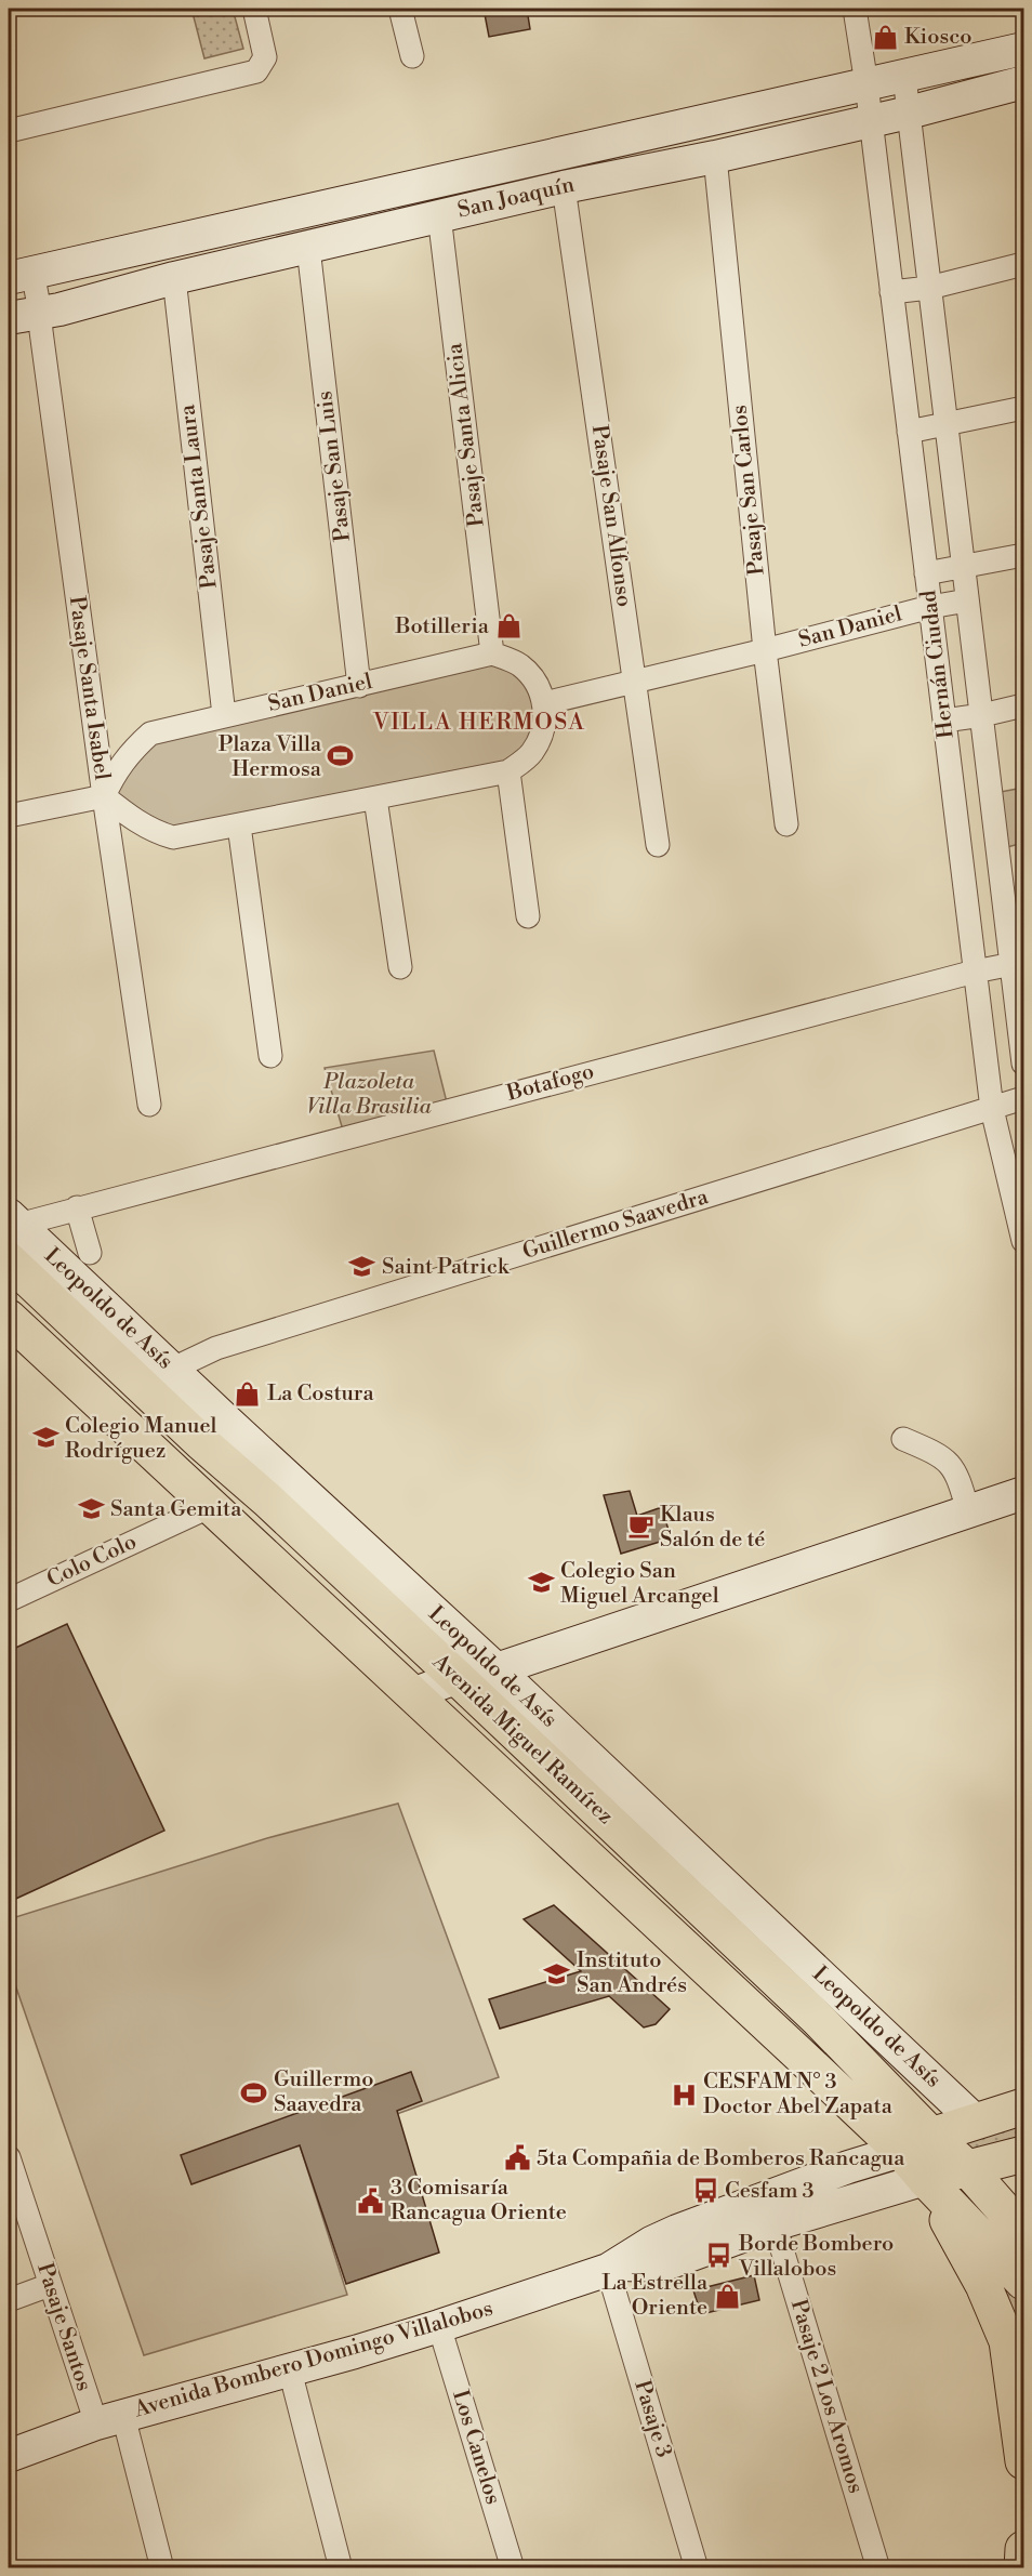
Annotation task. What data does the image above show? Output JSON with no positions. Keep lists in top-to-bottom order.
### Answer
{
  "streets": {
    "main road": ["Avenida Miguel Ramírez", "Avenida Bombero Domingo Villalobos"],
    "street": [
      "San Joaquín",
      "Pasaje Santa Alicia",
      "Pasaje San Luis",
      "Pasaje San Carlos",
      "Pasaje Santa Laura",
      "Pasaje San Alfonso",
      "San Daniel",
      "Hernán Ciudad",
      "Pasaje Santa Isabel",
      "Botafogo",
      "Guillermo Saavedra",
      "Leopoldo de Asís",
      "Colo Colo",
      "Pasaje Santos",
      "Pasaje 2 Los Aromos",
      "Pasaje 3",
      "Los Canelos"
    ]
  },
  "crossings": [
    ["San Joaquín", "Pasaje Santa Alicia"],
    ["San Joaquín", "Pasaje San Luis"],
    ["San Joaquín", "Pasaje San Carlos"],
    ["San Joaquín", "Pasaje Santa Laura"],
    ["San Joaquín", "Pasaje San Alfonso"],
    ["San Joaquín", "Hernán Ciudad"],
    ["San Joaquín", "Pasaje Santa Isabel"],
    ["Pasaje Santa Alicia", "San Daniel"],
    ["Pasaje San Luis", "San Daniel"],
    ["Pasaje San Carlos", "San Daniel"],
    ["Pasaje Santa Laura", "San Daniel"],
    ["Pasaje San Alfonso", "San Daniel"],
    ["San Daniel", "Hernán Ciudad"],
    ["San Daniel", "Pasaje Santa Isabel"],
    ["Hernán Ciudad", "Botafogo"],
    ["Hernán Ciudad", "Guillermo Saavedra"],
    ["Botafogo", "Leopoldo de Asís"],
    ["Guillermo Saavedra", "Leopoldo de Asís"],
    ["Leopoldo de Asís", "Avenida Bombero Domingo Villalobos"],
    ["Colo Colo", "Avenida Miguel Ramírez"],
    ["Avenida Miguel Ramírez", "Avenida Bombero Domingo Villalobos"],
    ["Pasaje Santos", "Avenida Bombero Domingo Villalobos"],
    ["Avenida Bombero Domingo Villalobos", "Pasaje 2 Los Aromos"],
    ["Avenida Bombero Domingo Villalobos", "Pasaje 3"],
    ["Avenida Bombero Domingo Villalobos", "Los Canelos"]
  ],
  "districts": ["VILLA HERMOSA"],
  "parks": ["Plazoleta Villa Brasilia"],
  "places": {
    "shop": [
      "Kiosco",
      "Botilleria",
      "La Costura",
      "La Estrella Oriente"
    ],
    "sports": ["Plaza Villa Hermosa", "Guillermo Saavedra"],
    "school or university": [
      "Saint Patrick",
      "Colegio Manuel Rodríguez",
      "Santa Gemita",
      "Colegio San Miguel Arcangel",
      "Instituto San Andrés"
    ],
    "cafe": ["Klaus Salón de té"],
    "hospital": ["CESFAM N° 3 Doctor Abel Zapata"],
    "public building": ["5ta Compañia de Bomberos Rancagua", "3 Comisaría Rancagua Oriente"],
    "bus stop": ["Cesfam 3", "Borde Bombero Villalobos"]
  }
}
